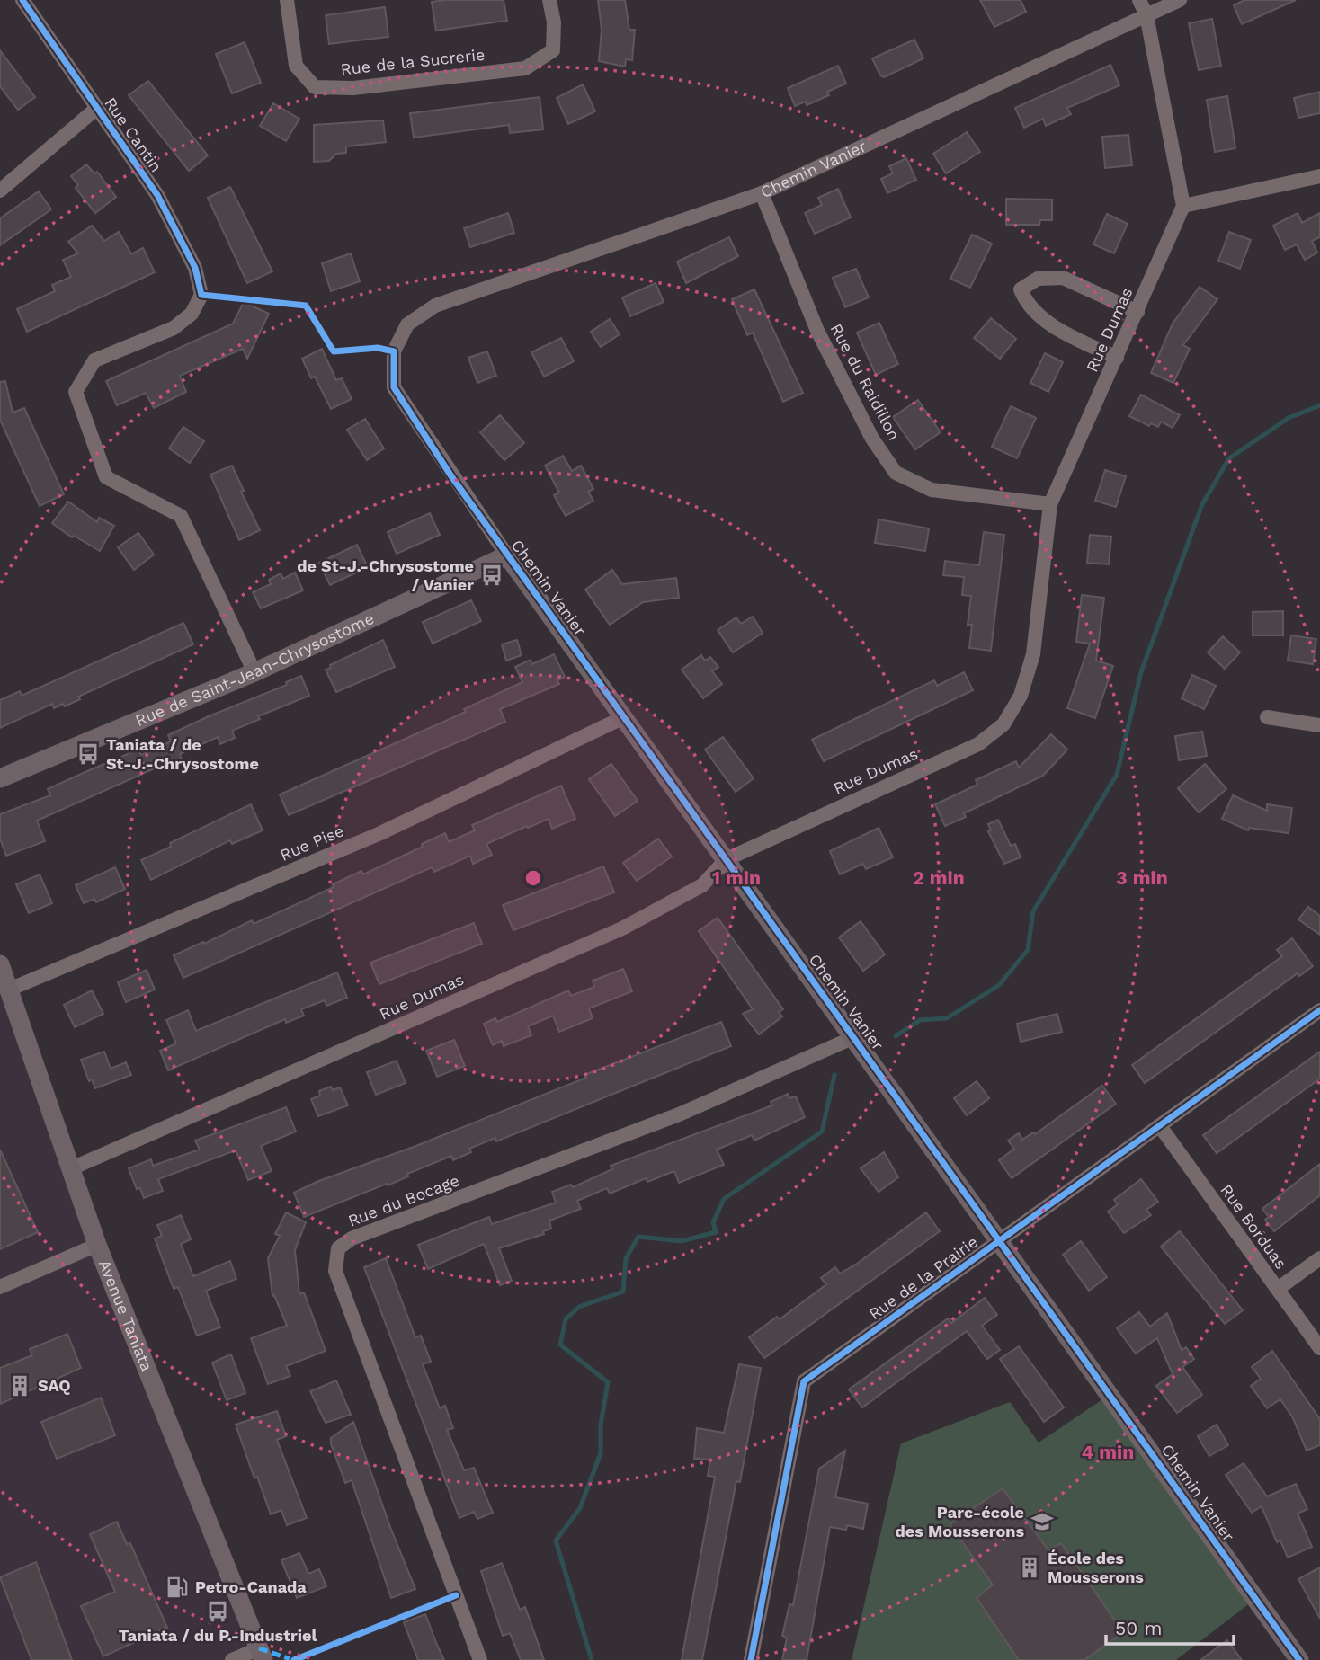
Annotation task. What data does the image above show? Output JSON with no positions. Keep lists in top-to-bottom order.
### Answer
{
  "streets": {
    "street": [
      "Rue de la Sucrerie",
      "Rue Cantin",
      "Chemin Vanier",
      "Rue Dumas",
      "Rue du Raidillon",
      "Rue de Saint-Jean-Chrysostome",
      "Rue Pise",
      "Rue du Bocage",
      "Rue Borduas",
      "Rue de la Prairie",
      "Avenue Taniata"
    ]
  },
  "crossings": [
    ["Rue Cantin", "Rue de Saint-Jean-Chrysostome"],
    ["Chemin Vanier", "Rue Dumas"],
    ["Chemin Vanier", "Rue du Raidillon"],
    ["Chemin Vanier", "Rue de Saint-Jean-Chrysostome"],
    ["Chemin Vanier", "Rue Pise"],
    ["Chemin Vanier", "Rue du Bocage"],
    ["Chemin Vanier", "Rue de la Prairie"],
    ["Rue Dumas", "Rue du Raidillon"],
    ["Rue Dumas", "Avenue Taniata"],
    ["Rue Pise", "Avenue Taniata"],
    ["Rue Borduas", "Rue de la Prairie"]
  ],
  "places": {
    "bus stop": ["de St-J.-Chrysostome / Vanier", "Taniata / de St-J.-Chrysostome", "Taniata / du P.-Industriel"],
    "building": ["SAQ", "École des Mousserons"],
    "school or university": ["Parc-école des Mousserons"],
    "fuel station": ["Petro-Canada"]
  },
  "scale_bar": "50 m",
  "rings": [
    "1 min",
    "2 min",
    "3 min",
    "4 min"
  ]
}
